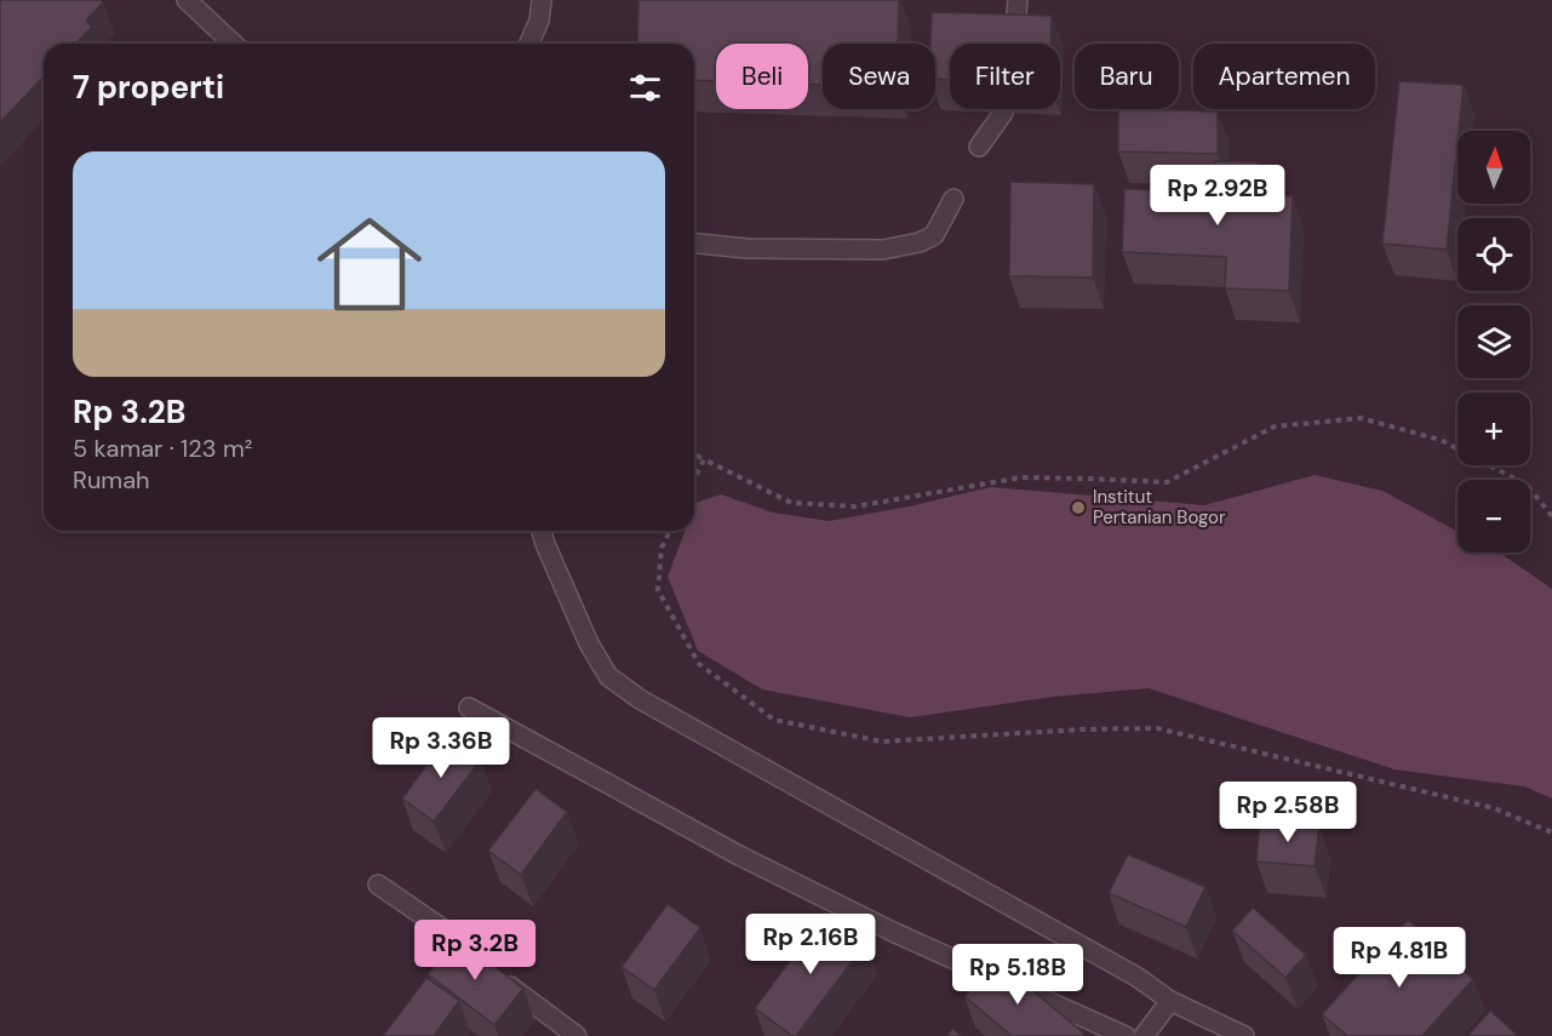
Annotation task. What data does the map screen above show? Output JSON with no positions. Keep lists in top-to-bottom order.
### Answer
{
  "places": ["Institut Pertanian Bogor"],
  "north": "top",
  "page": {
    "chip": [
      "Beli",
      "Sewa",
      "Filter",
      "Baru",
      "Apartemen"
    ],
    "heading": "7 properti",
    "map_buttons": ["+", "−"],
    "list": [
      {
        "name": "Rp 3.2B",
        "note": "5 kamar · 123 m² · Rumah"
      }
    ],
    "price": [
      "Rp 2.92B",
      "Rp 3.36B",
      "Rp 2.58B",
      "Rp 2.16B",
      "Rp 3.2B",
      "Rp 4.81B",
      "Rp 5.18B"
    ]
  }
}
